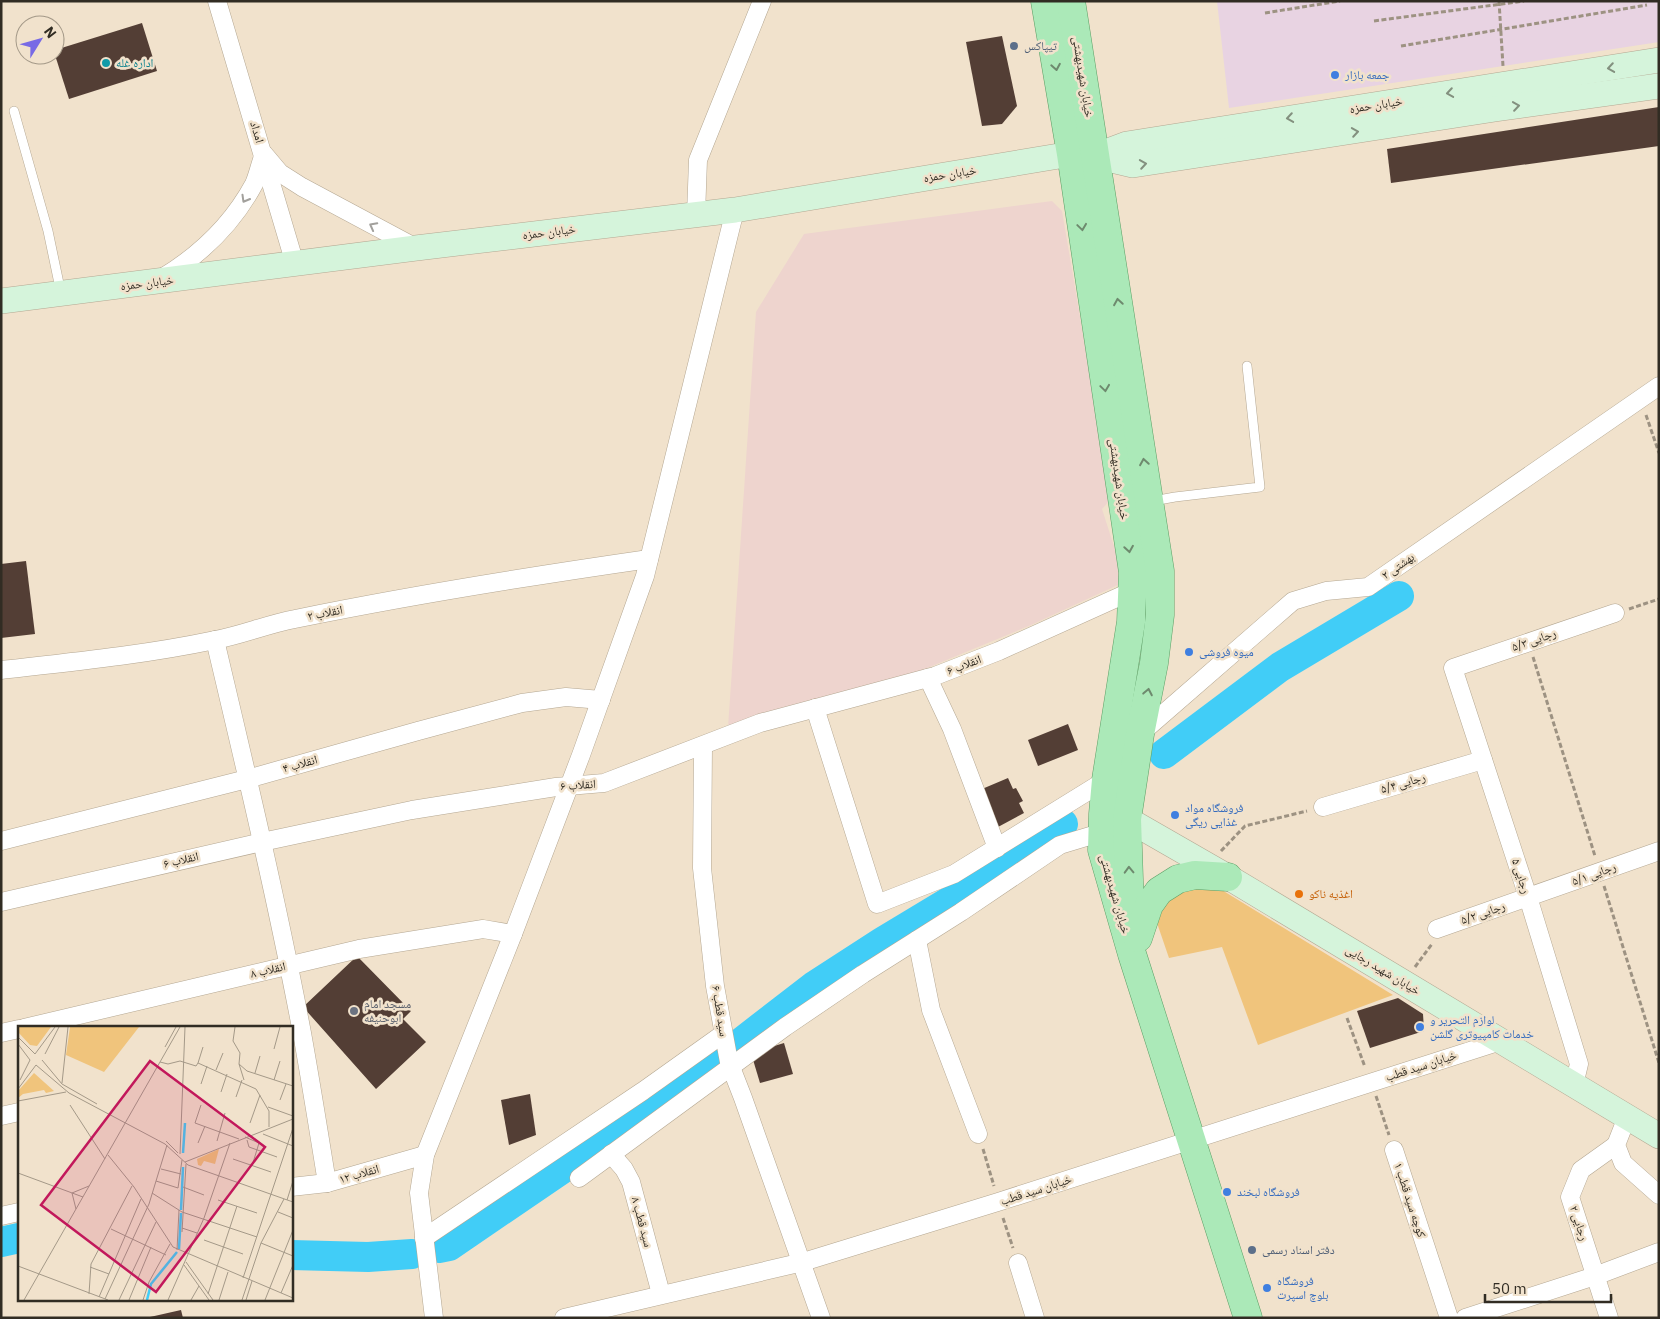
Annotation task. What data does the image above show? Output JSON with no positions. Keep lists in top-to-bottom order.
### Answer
{
  "streets": {
    "main road": ["خیابان شهیدبهشتی", "خیابان حمزه", "خیابان شهید رجایی"],
    "street": [
      "امداد",
      "بهشتی ۲",
      "انقلاب ۲",
      "رجایی ۵/۳",
      "انقلاب ۶",
      "انقلاب ۴",
      "رجایی ۵/۴",
      "رجایی ۵/۱",
      "رجایی ۵",
      "رجایی ۵/۲",
      "انقلاب ۸",
      "سید قطب ۶",
      "خیابان سید قطب",
      "انقلاب ۱۲",
      "کوچه سید قطب ۱",
      "سید قطب ۸",
      "رجایی ۲"
    ]
  },
  "crossings": [
    ["خیابان شهیدبهشتی", "خیابان حمزه"],
    ["خیابان شهیدبهشتی", "بهشتی ۲"],
    ["خیابان شهیدبهشتی", "انقلاب ۶"],
    ["خیابان شهیدبهشتی", "خیابان شهید رجایی"],
    ["خیابان شهیدبهشتی", "خیابان سید قطب"],
    ["خیابان حمزه", "امداد"],
    ["رجایی ۵/۳", "رجایی ۵"],
    ["انقلاب ۶", "سید قطب ۶"],
    ["رجایی ۵/۴", "رجایی ۵"],
    ["رجایی ۵/۱", "رجایی ۵"],
    ["رجایی ۵/۱", "رجایی ۵/۲"],
    ["رجایی ۵", "رجایی ۵/۲"],
    ["رجایی ۵", "خیابان شهید رجایی"],
    ["خیابان شهید رجایی", "خیابان سید قطب"],
    ["سید قطب ۶", "خیابان سید قطب"],
    ["خیابان سید قطب", "کوچه سید قطب ۱"],
    ["خیابان سید قطب", "سید قطب ۸"]
  ],
  "places": [
    "تیپاکس",
    "اداره غله",
    "جمعه بازار",
    "میوه فروشی",
    "فروشگاه مواد غذایی ریگی",
    "اغذیه ناکو",
    "مسجد امام ابوحنیفه",
    "لوازم التحریر و خدمات کامپیوتری گلشن",
    "فروشگاه لبخند",
    "دفتر اسناد رسمی",
    "فروشگاه بلوچ اسپرت"
  ],
  "scale_bar": "50 m",
  "north": "top right"
}
